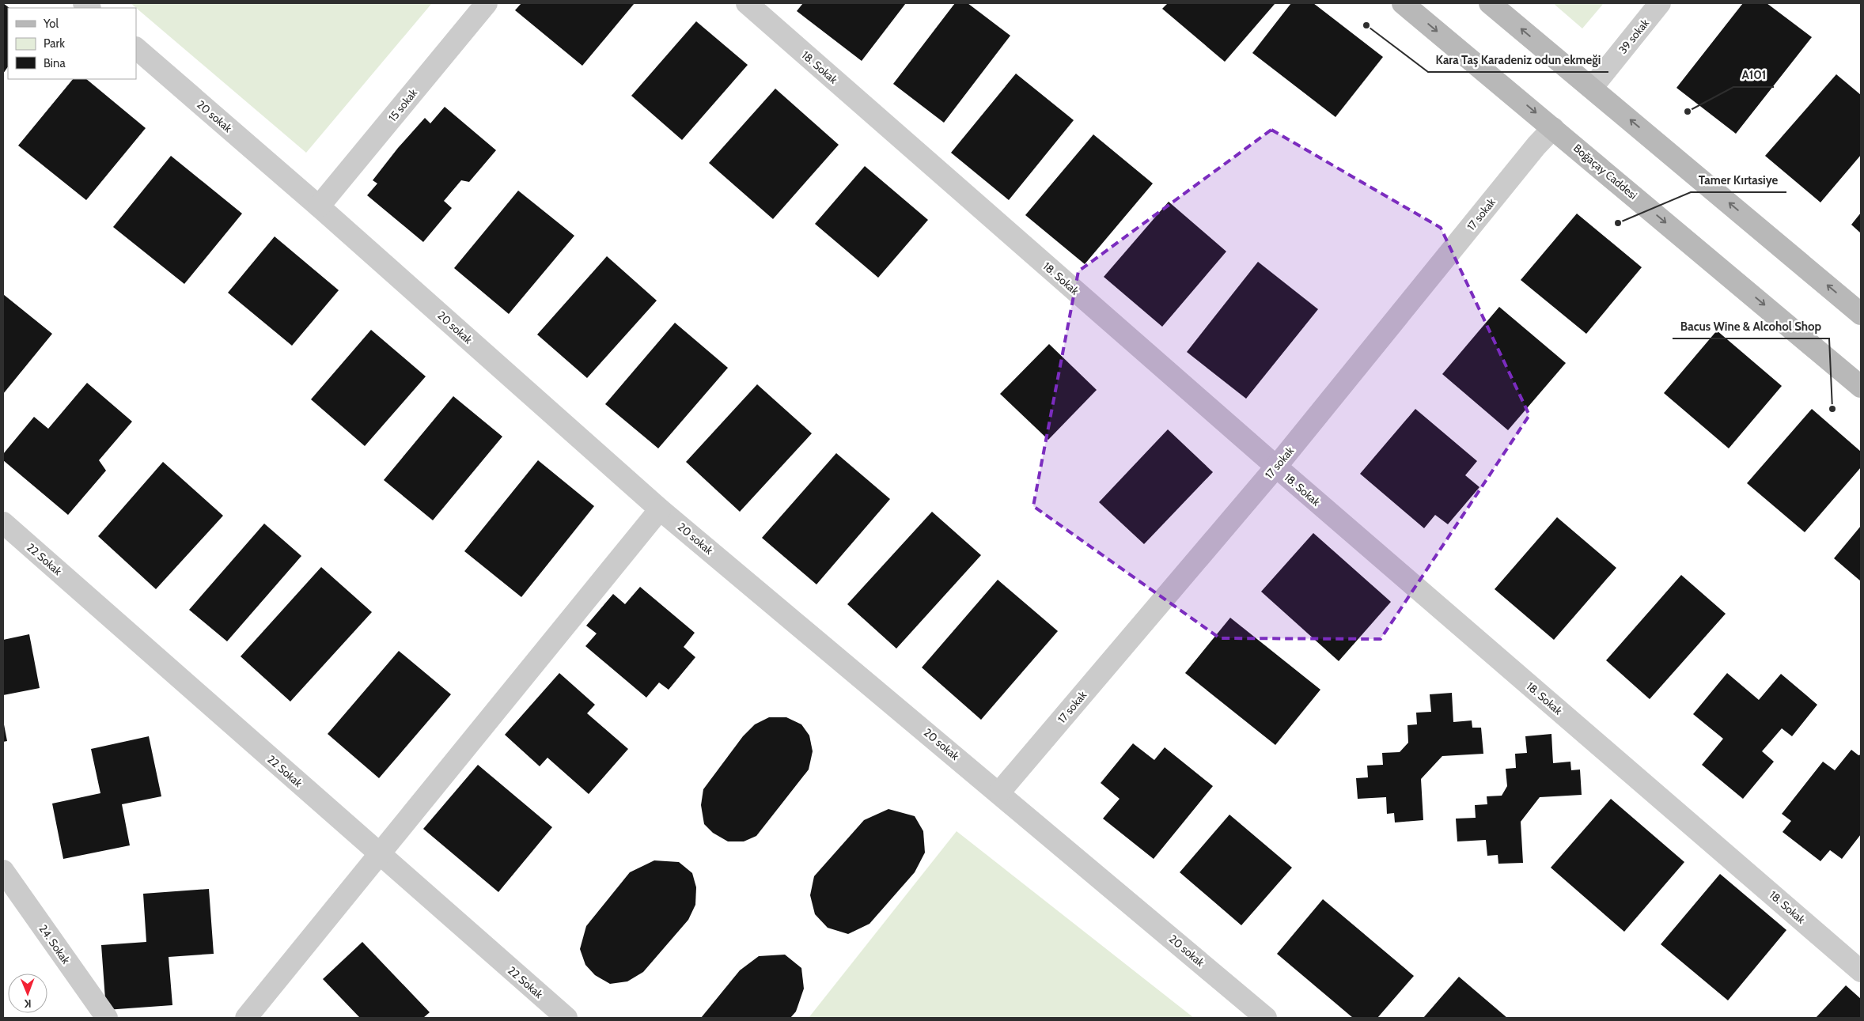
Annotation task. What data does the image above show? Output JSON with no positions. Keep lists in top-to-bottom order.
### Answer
{
  "streets": {
    "main road": ["Boğaçay Caddesi"],
    "street": [
      "39 sokak",
      "18. Sokak",
      "15 sokak",
      "20 sokak",
      "17 sokak",
      "22 Sokak",
      "24. Sokak"
    ]
  },
  "crossings": [
    ["18. Sokak", "17 sokak"],
    ["15 sokak", "20 sokak"],
    ["20 sokak", "17 sokak"],
    ["Boğaçay Caddesi", "17 sokak"]
  ],
  "places": [
    "Kara Taş Karadeniz odun ekmeği",
    "A101",
    "Tamer Kırtasiye",
    "Bacus Wine & Alcohol Shop"
  ],
  "legend": ["Yol", "Park", "Bina"],
  "north": "bottom"
}
